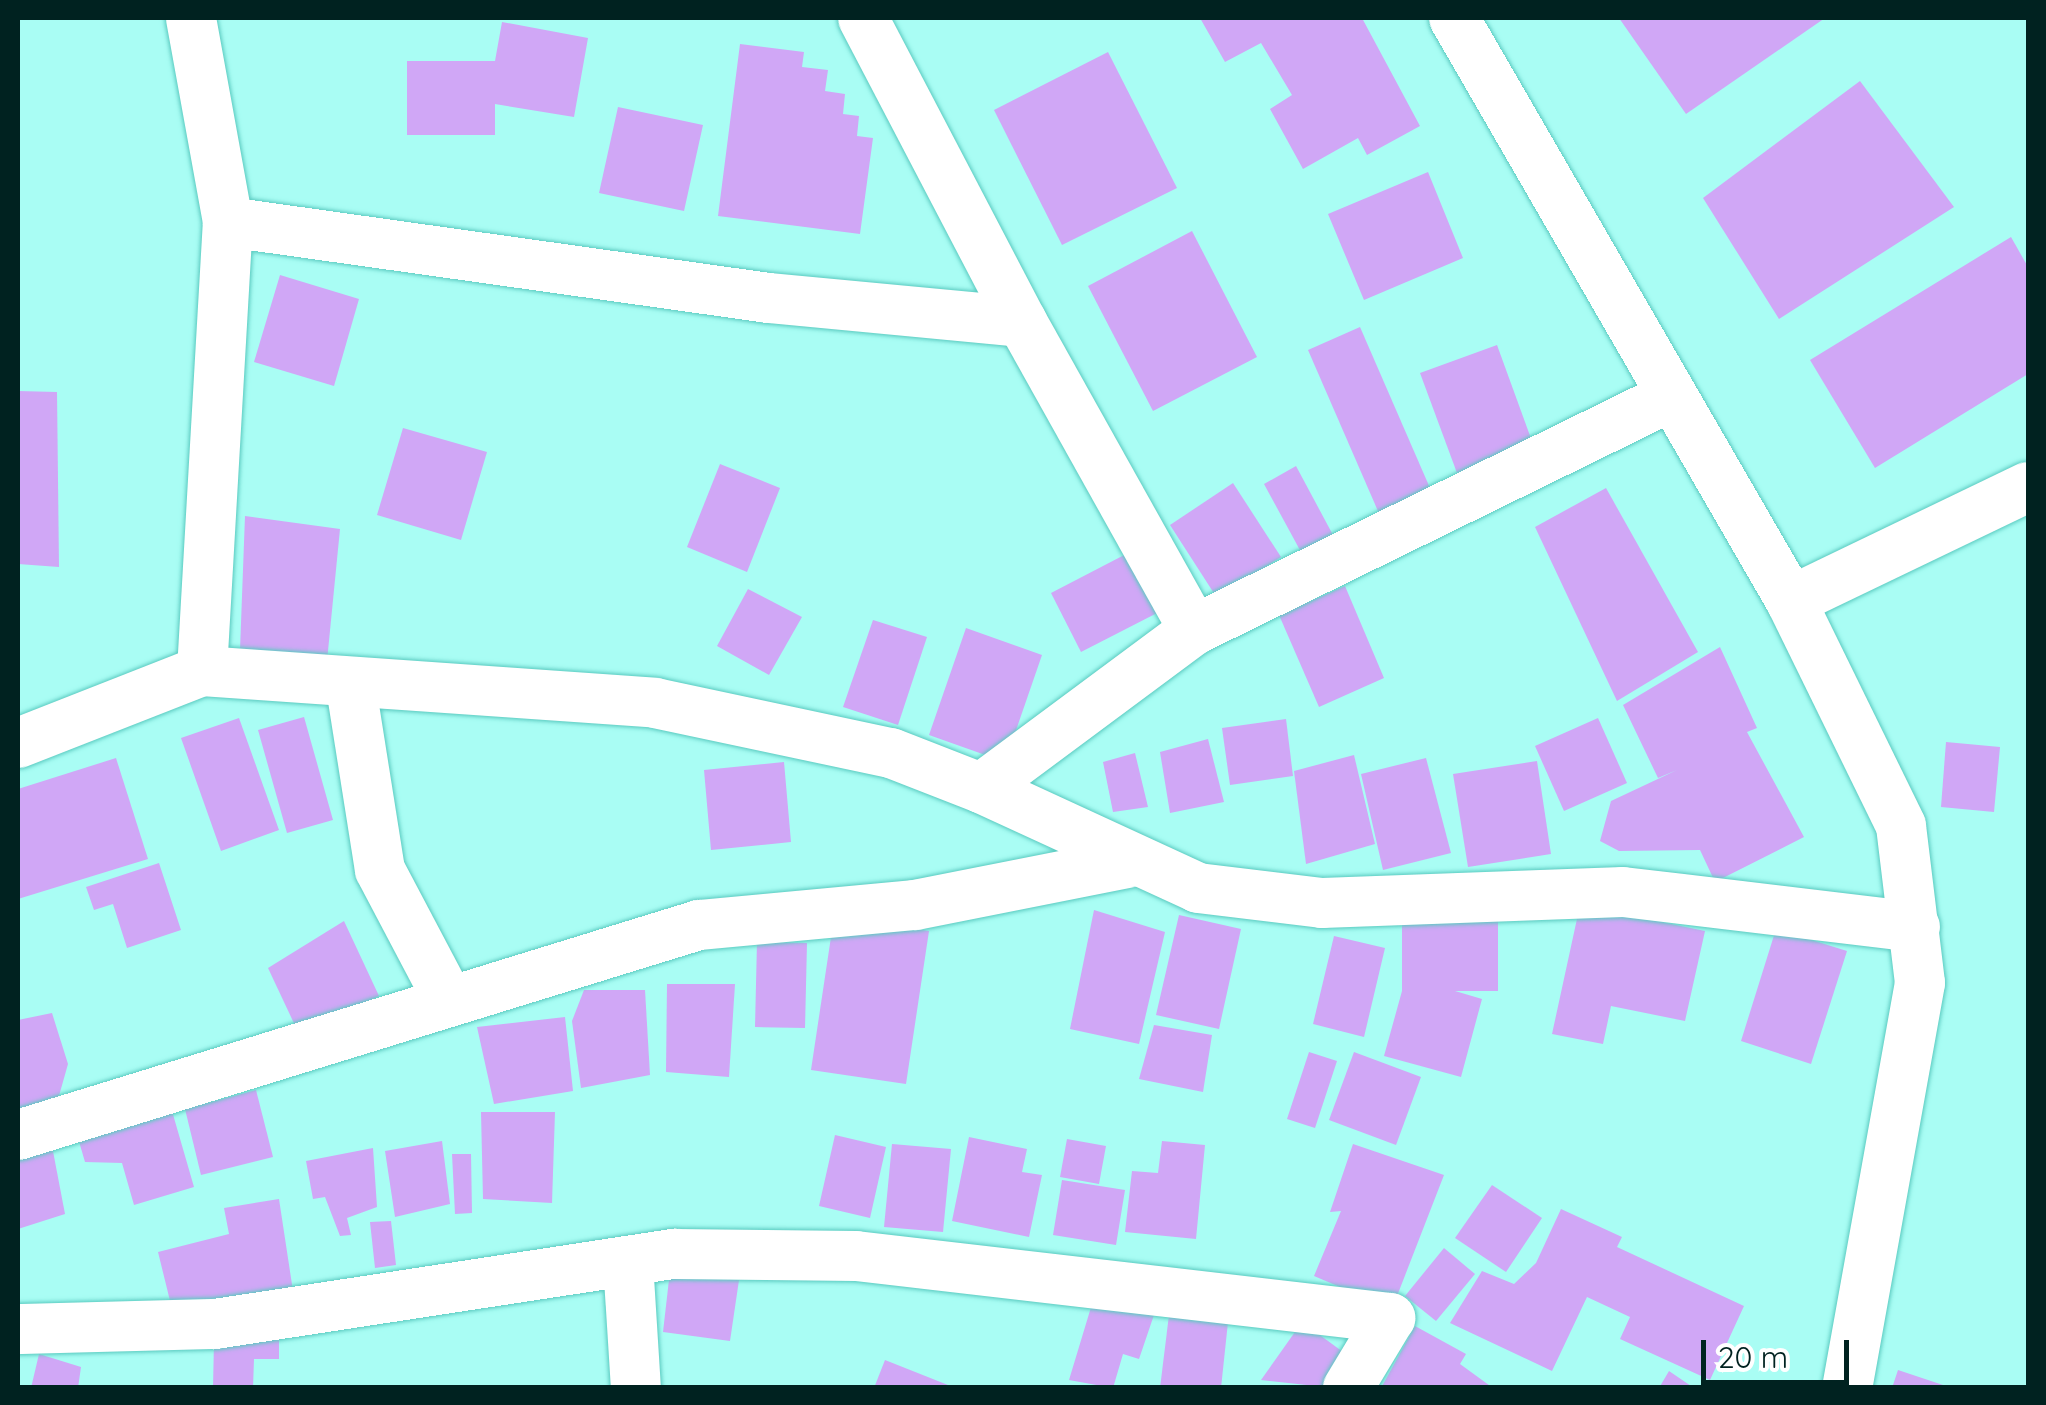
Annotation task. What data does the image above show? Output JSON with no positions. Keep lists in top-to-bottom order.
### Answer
{
  "scale_bar": "20 m"
}
